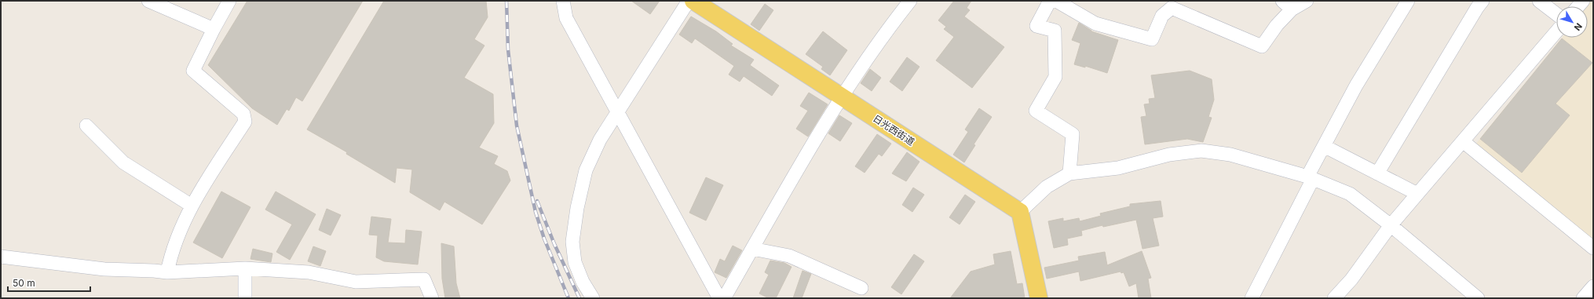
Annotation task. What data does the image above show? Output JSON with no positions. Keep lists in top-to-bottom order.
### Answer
{
  "streets": {
    "main road": ["日光西街道"]
  },
  "scale_bar": "50 m",
  "north": "bottom right"
}
